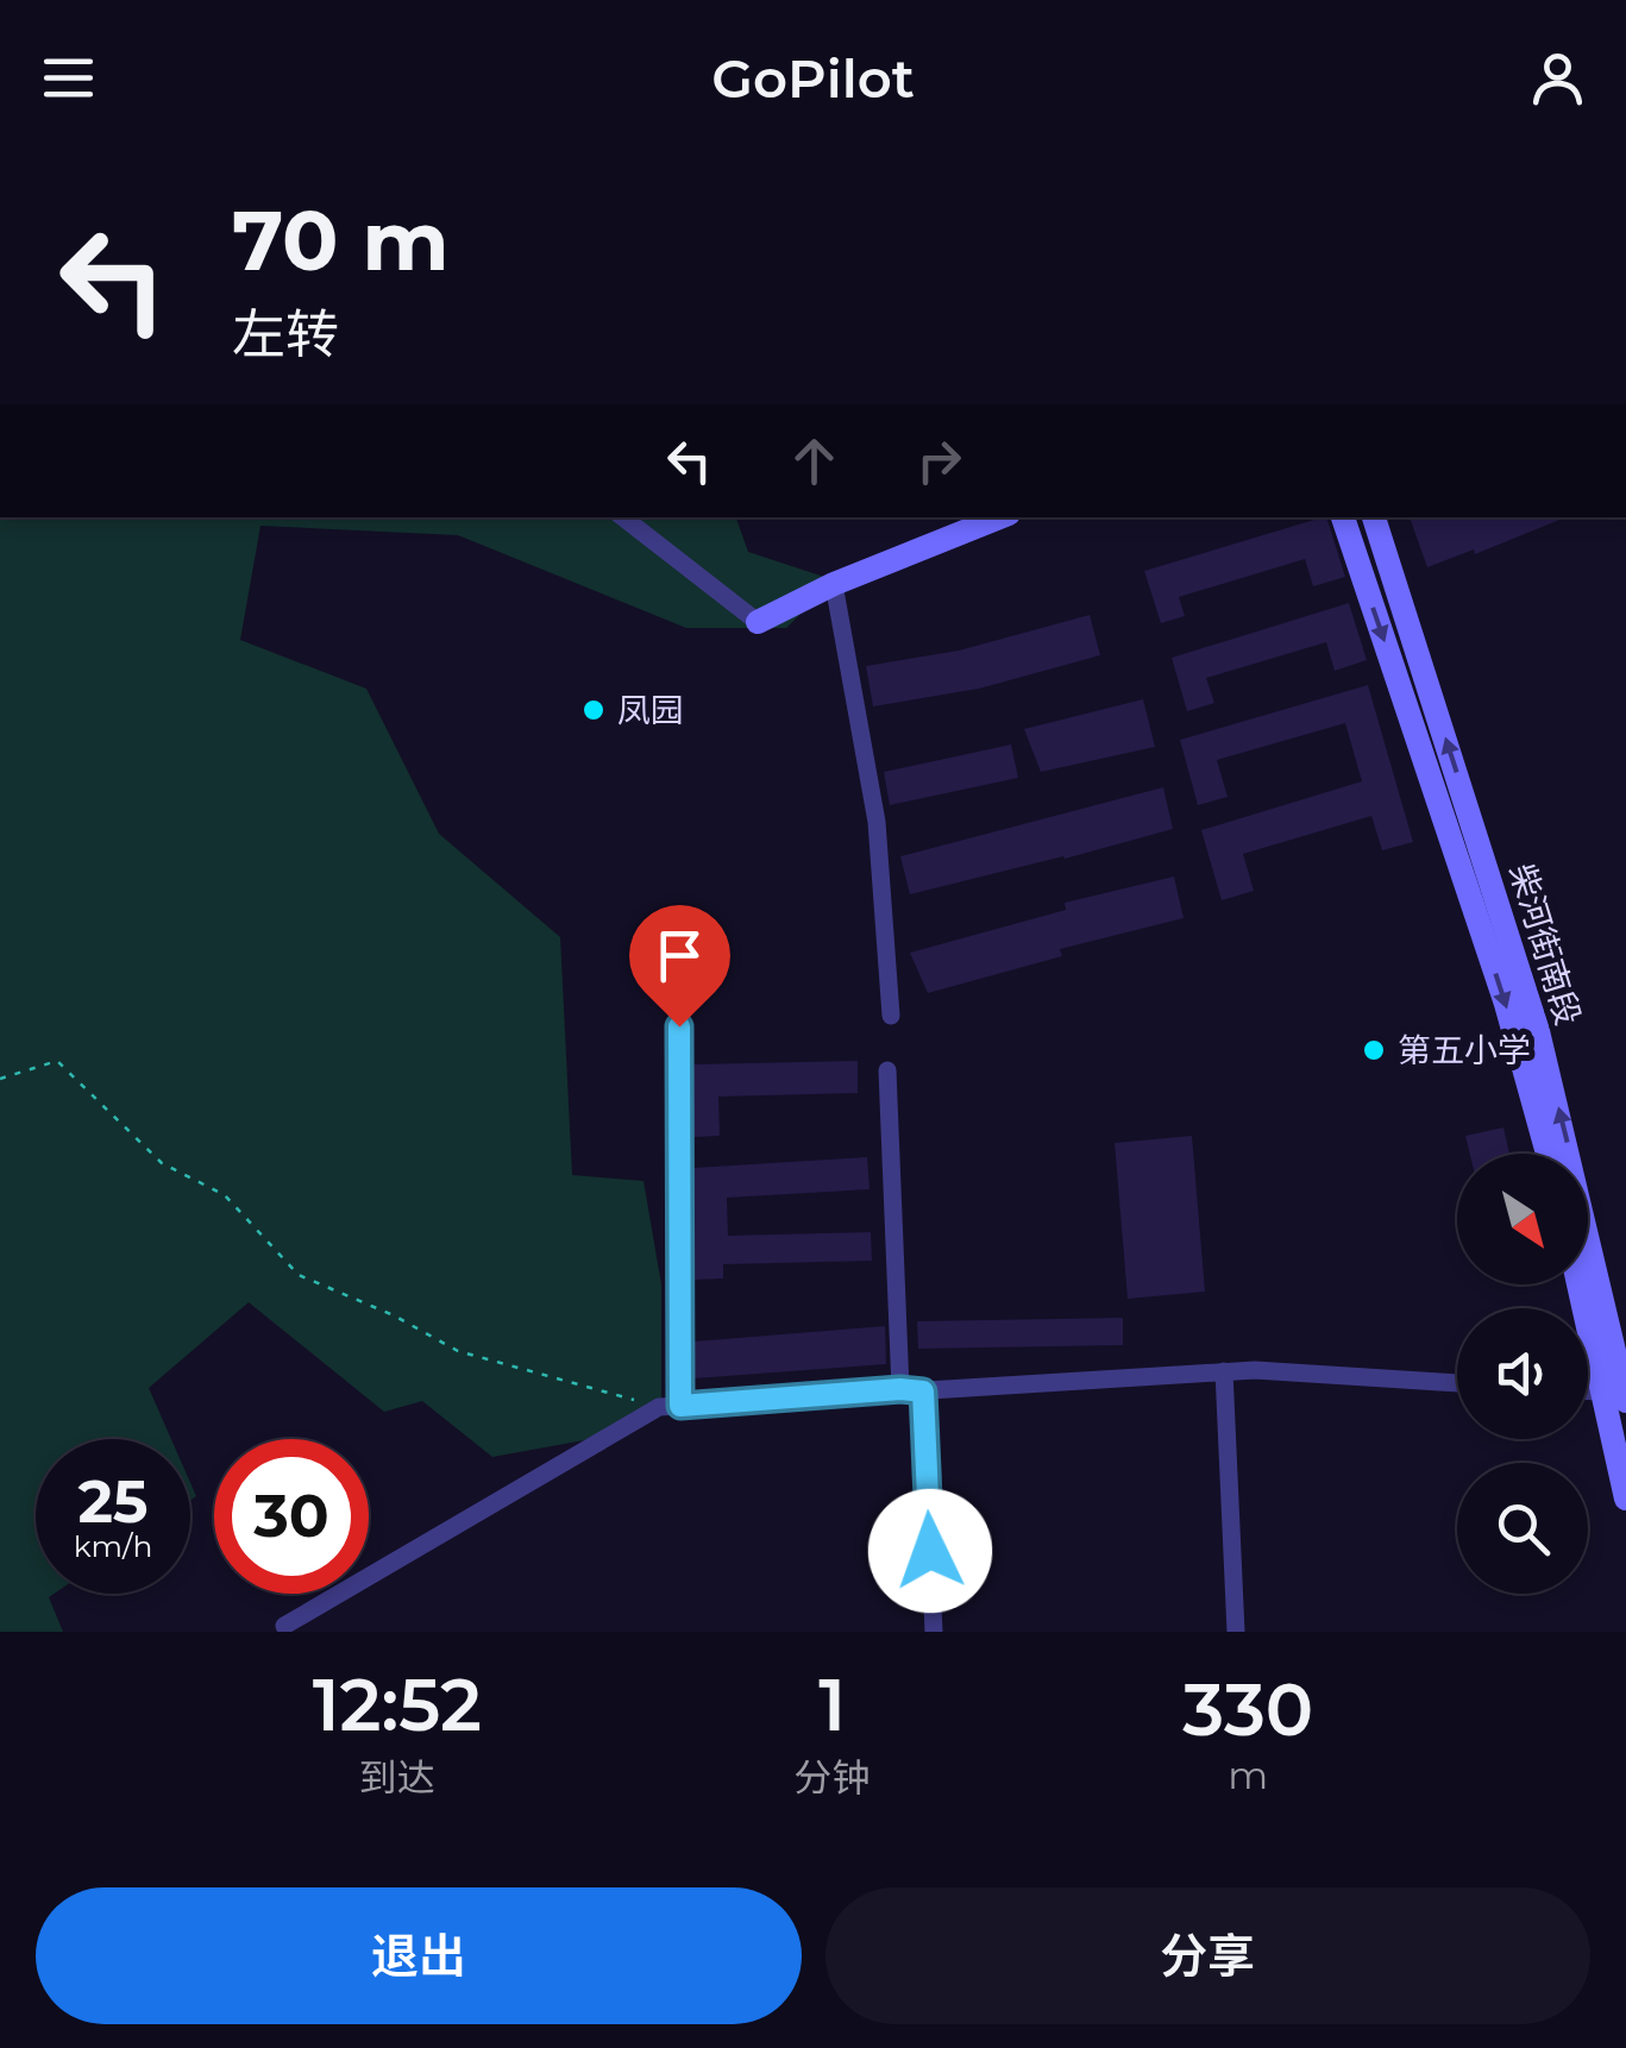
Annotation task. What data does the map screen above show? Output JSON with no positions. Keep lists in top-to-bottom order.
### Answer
{
  "streets": {
    "main road": ["柴河街南段"]
  },
  "places": ["凤园", "第五小学"],
  "north": "bottom right",
  "page": {
    "header": "GoPilot",
    "turn": ["70 m", "左转"],
    "speed": "25 km/h",
    "limit": "30",
    "eta": [
      "12:52",
      "到达",
      "1",
      "分钟",
      "330",
      "m"
    ],
    "buttons": ["退出", "分享"]
  }
}
